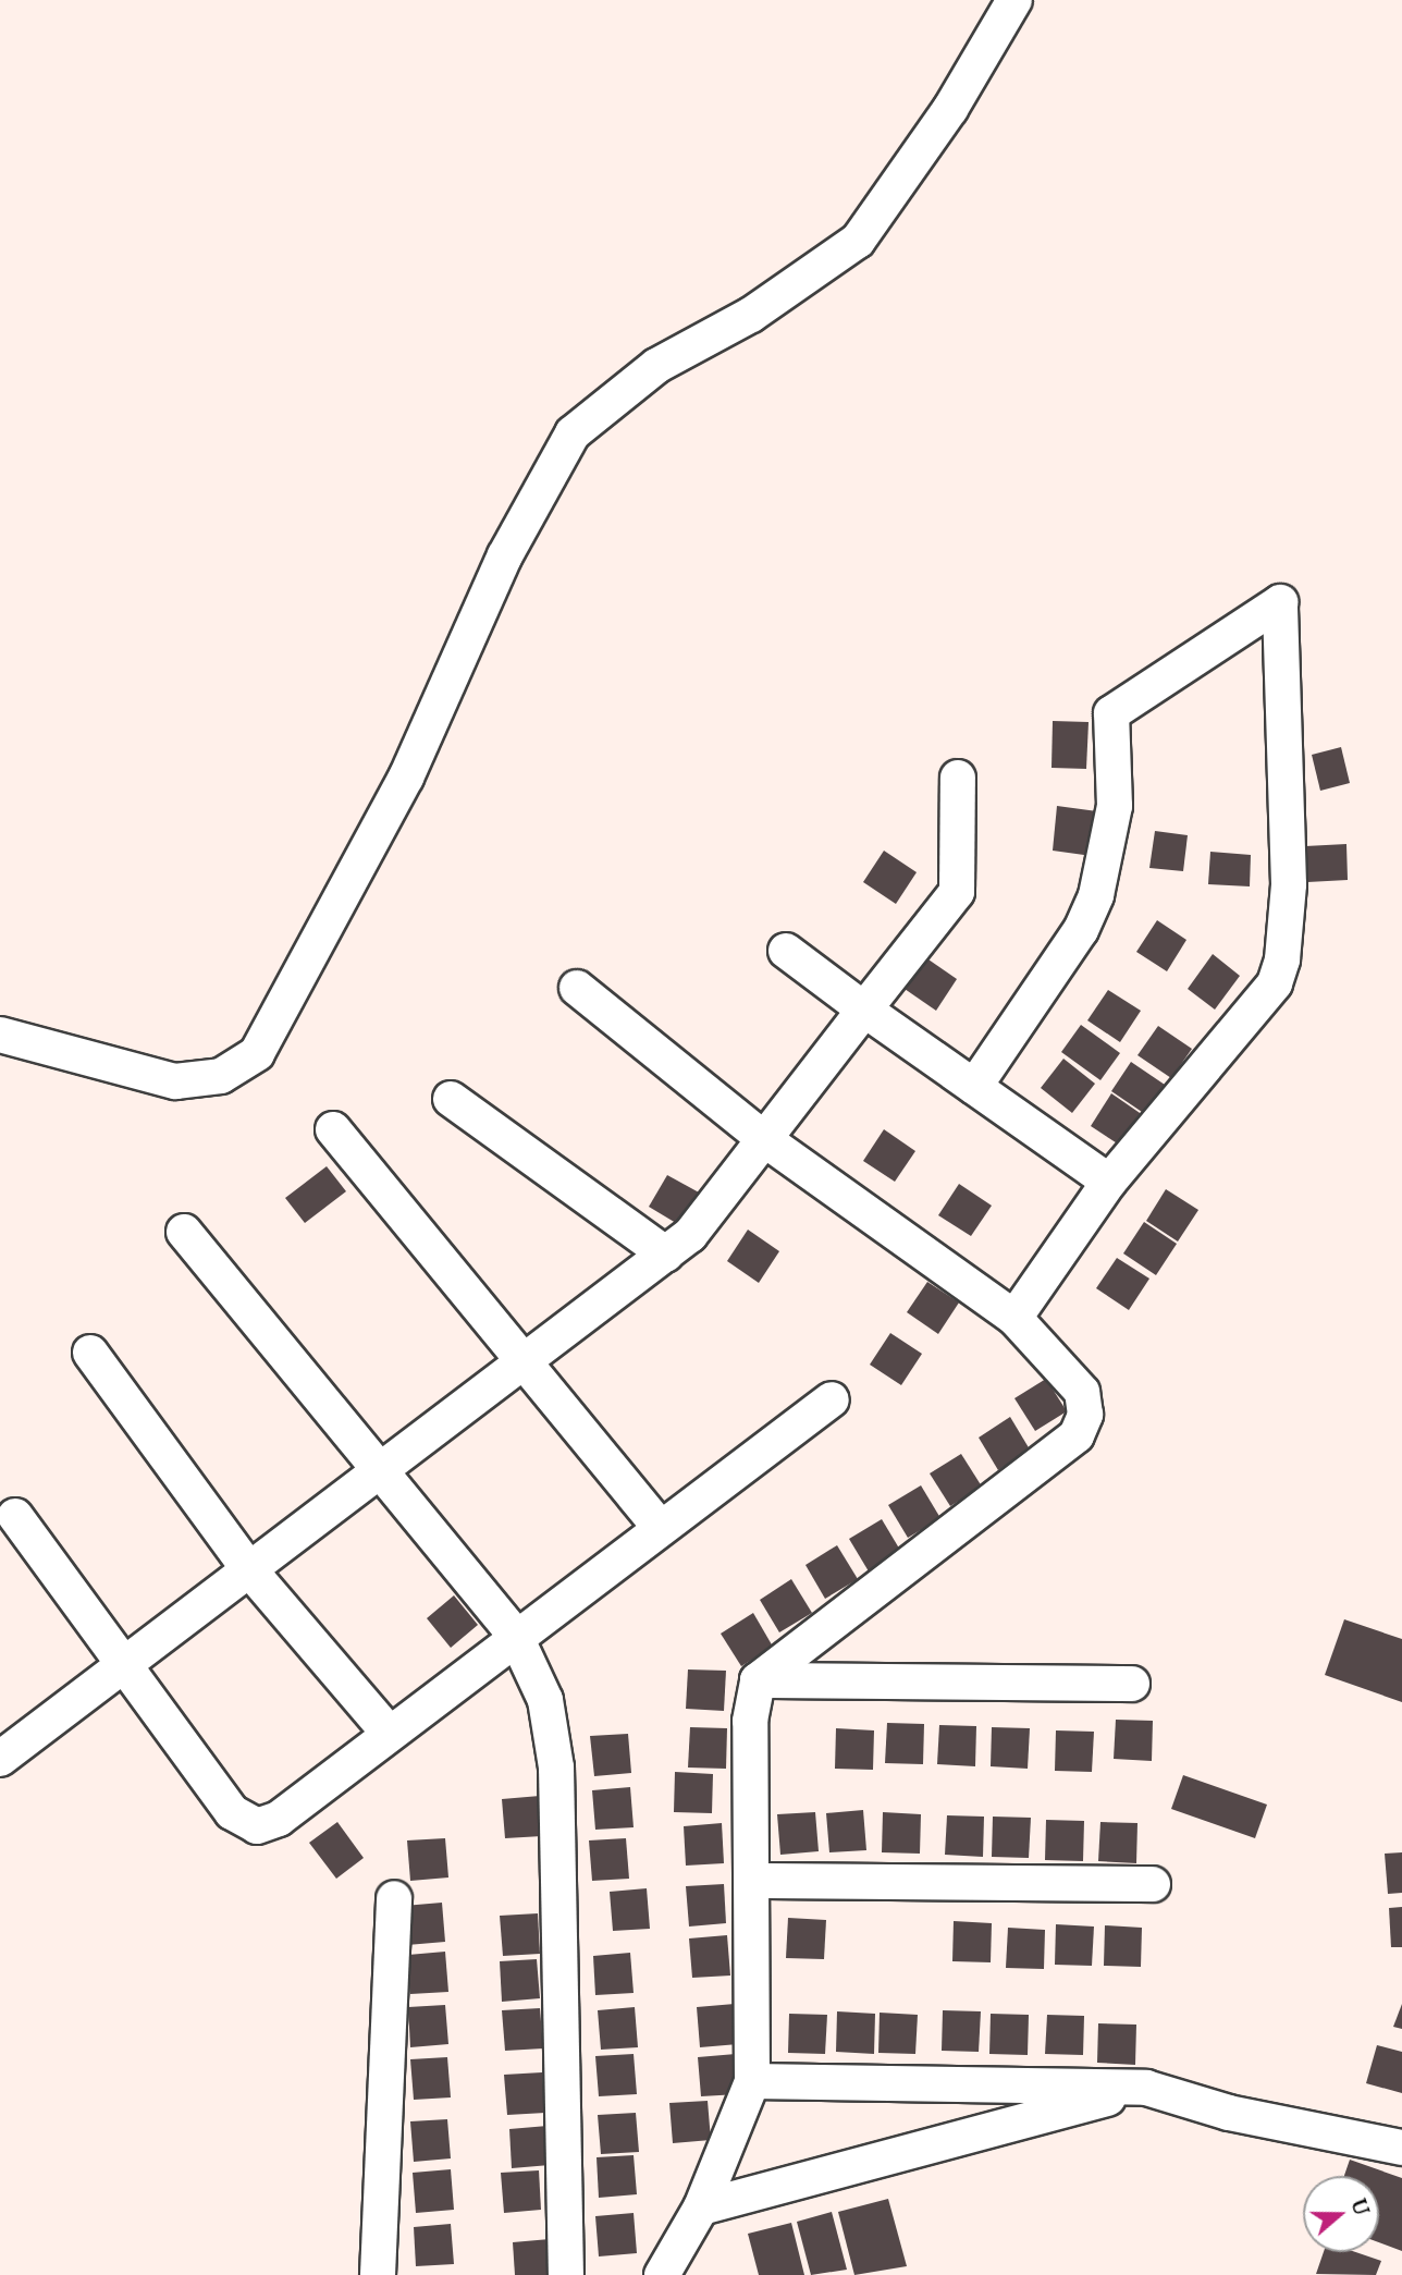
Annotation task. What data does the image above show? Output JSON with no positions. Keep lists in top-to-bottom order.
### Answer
{
  "north": "right"
}
